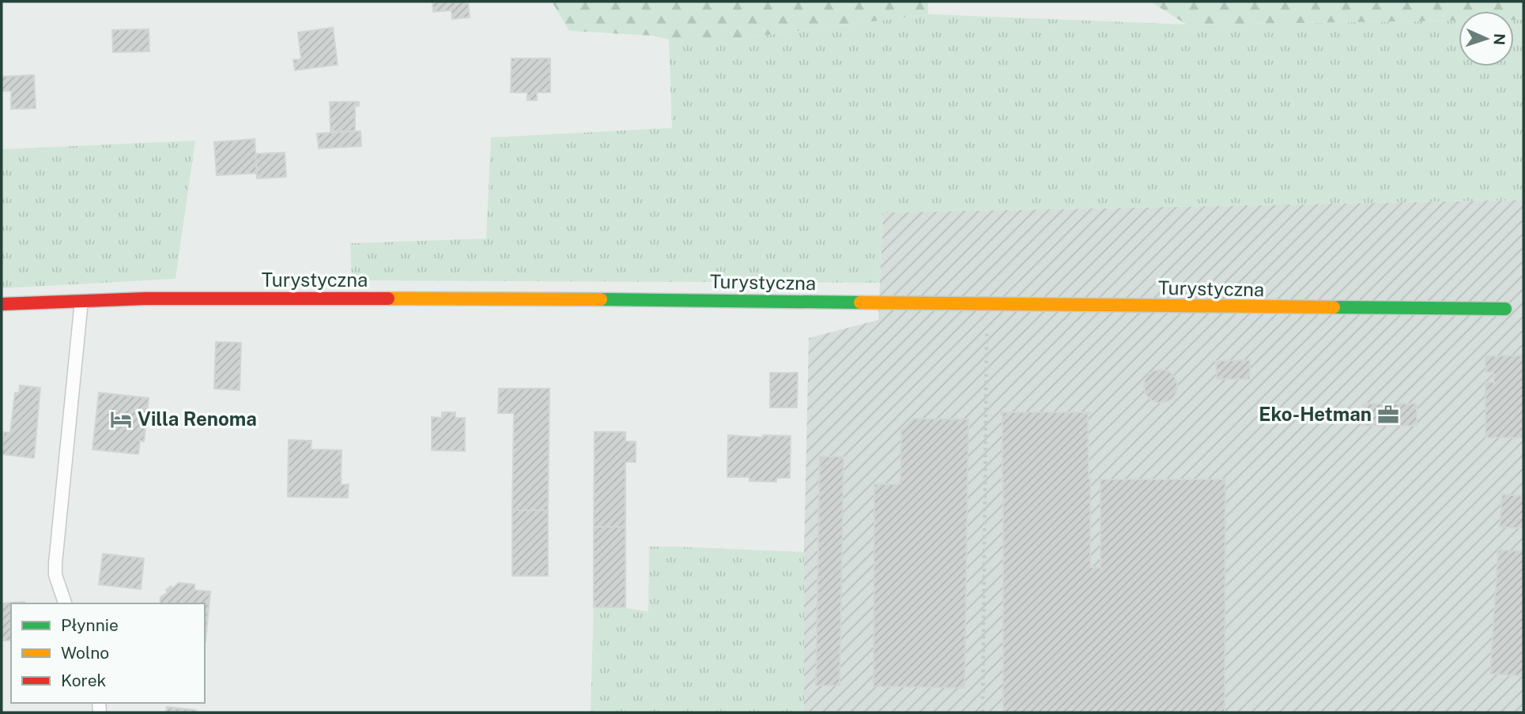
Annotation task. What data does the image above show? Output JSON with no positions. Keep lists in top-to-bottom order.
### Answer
{
  "streets": {
    "street": ["Turystyczna"]
  },
  "places": {
    "office": ["Eko-Hetman"],
    "hotel": ["Villa Renoma"]
  },
  "legend": ["Płynnie", "Wolno", "Korek"],
  "north": "right"
}
